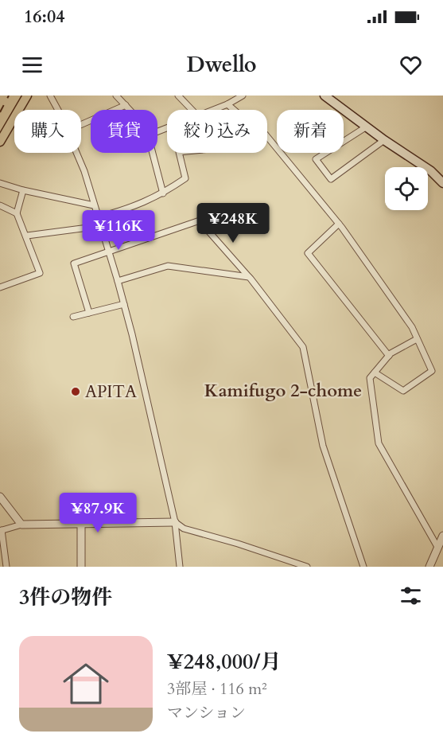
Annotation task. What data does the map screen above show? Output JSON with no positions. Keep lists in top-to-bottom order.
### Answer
{
  "districts": ["Kamifugo 2-chome"],
  "places": ["APITA"],
  "page": {
    "status": "16:04",
    "header": "Dwello",
    "chip": [
      "購入",
      "賃貸",
      "絞り込み",
      "新着"
    ],
    "price": ["¥248K", "¥116K", "¥87.9K"],
    "heading": "3件の物件",
    "list": [
      {
        "name": "¥248,000/月",
        "note": "3部屋 · 116 m² · マンション"
      }
    ]
  }
}
